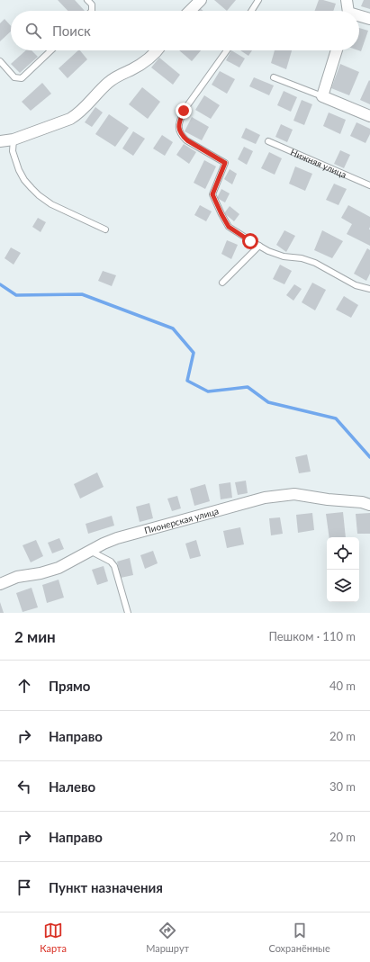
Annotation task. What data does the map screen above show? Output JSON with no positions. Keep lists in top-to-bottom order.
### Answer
{
  "streets": {
    "street": ["Пионерская улица"],
    "lane": ["Нижняя улица"]
  },
  "page": {
    "search": "Поиск",
    "heading": ["2 мин", "Пешком · 110 m"],
    "list": [
      ["Прямо", "40 m"],
      ["Направо", "20 m"],
      ["Налево", "30 m"],
      ["Направо", "20 m"],
      "Пункт назначения"
    ],
    "nav": ["Карта", "Маршрут", "Сохранённые"]
  }
}
